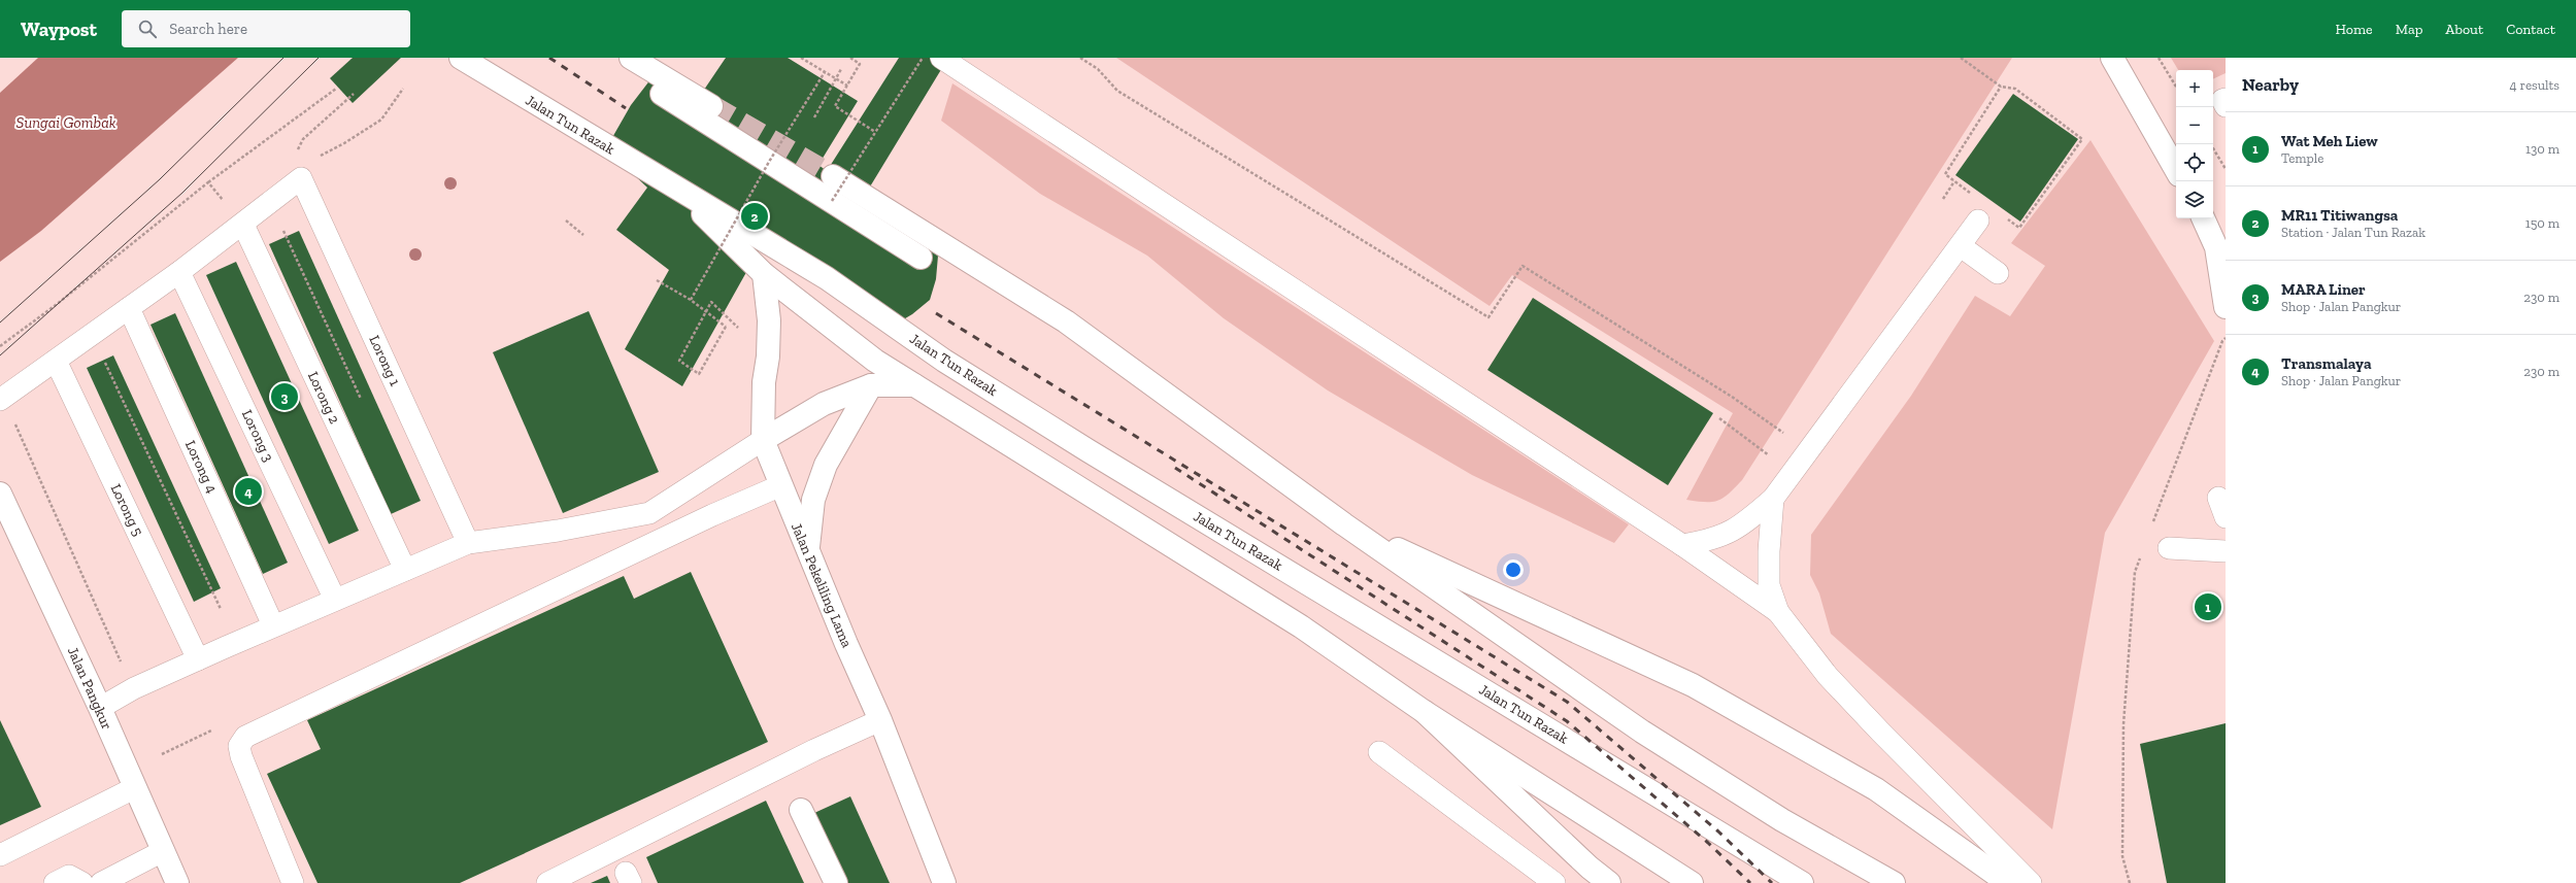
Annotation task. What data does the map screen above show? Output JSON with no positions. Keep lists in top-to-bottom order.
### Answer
{
  "streets": {
    "main road": ["Jalan Tun Razak", "Jalan Pekeliling Lama", "Jalan Pangkur"],
    "lane": [
      "Lorong 1",
      "Lorong 2",
      "Lorong 3",
      "Lorong 4",
      "Lorong 5"
    ]
  },
  "crossings": [
    ["Jalan Tun Razak", "Jalan Pekeliling Lama"]
  ],
  "water": ["Sungai Gombak"],
  "page": {
    "header": "Waypost",
    "search": "Search here",
    "nav": [
      "Home",
      "Map",
      "About",
      "Contact"
    ],
    "heading": ["Nearby", "4 results"],
    "map_buttons": ["+", "−"],
    "list": [
      {
        "mark": "1",
        "name": "Wat Meh Liew",
        "note": "Temple",
        "value": "130 m"
      },
      {
        "mark": "2",
        "name": "MR11 Titiwangsa",
        "note": "Station · Jalan Tun Razak",
        "value": "150 m"
      },
      {
        "mark": "3",
        "name": "MARA Liner",
        "note": "Shop · Jalan Pangkur",
        "value": "230 m"
      },
      {
        "mark": "4",
        "name": "Transmalaya",
        "note": "Shop · Jalan Pangkur",
        "value": "230 m"
      }
    ],
    "pins": [
      "2",
      "3",
      "4",
      "1"
    ]
  }
}
